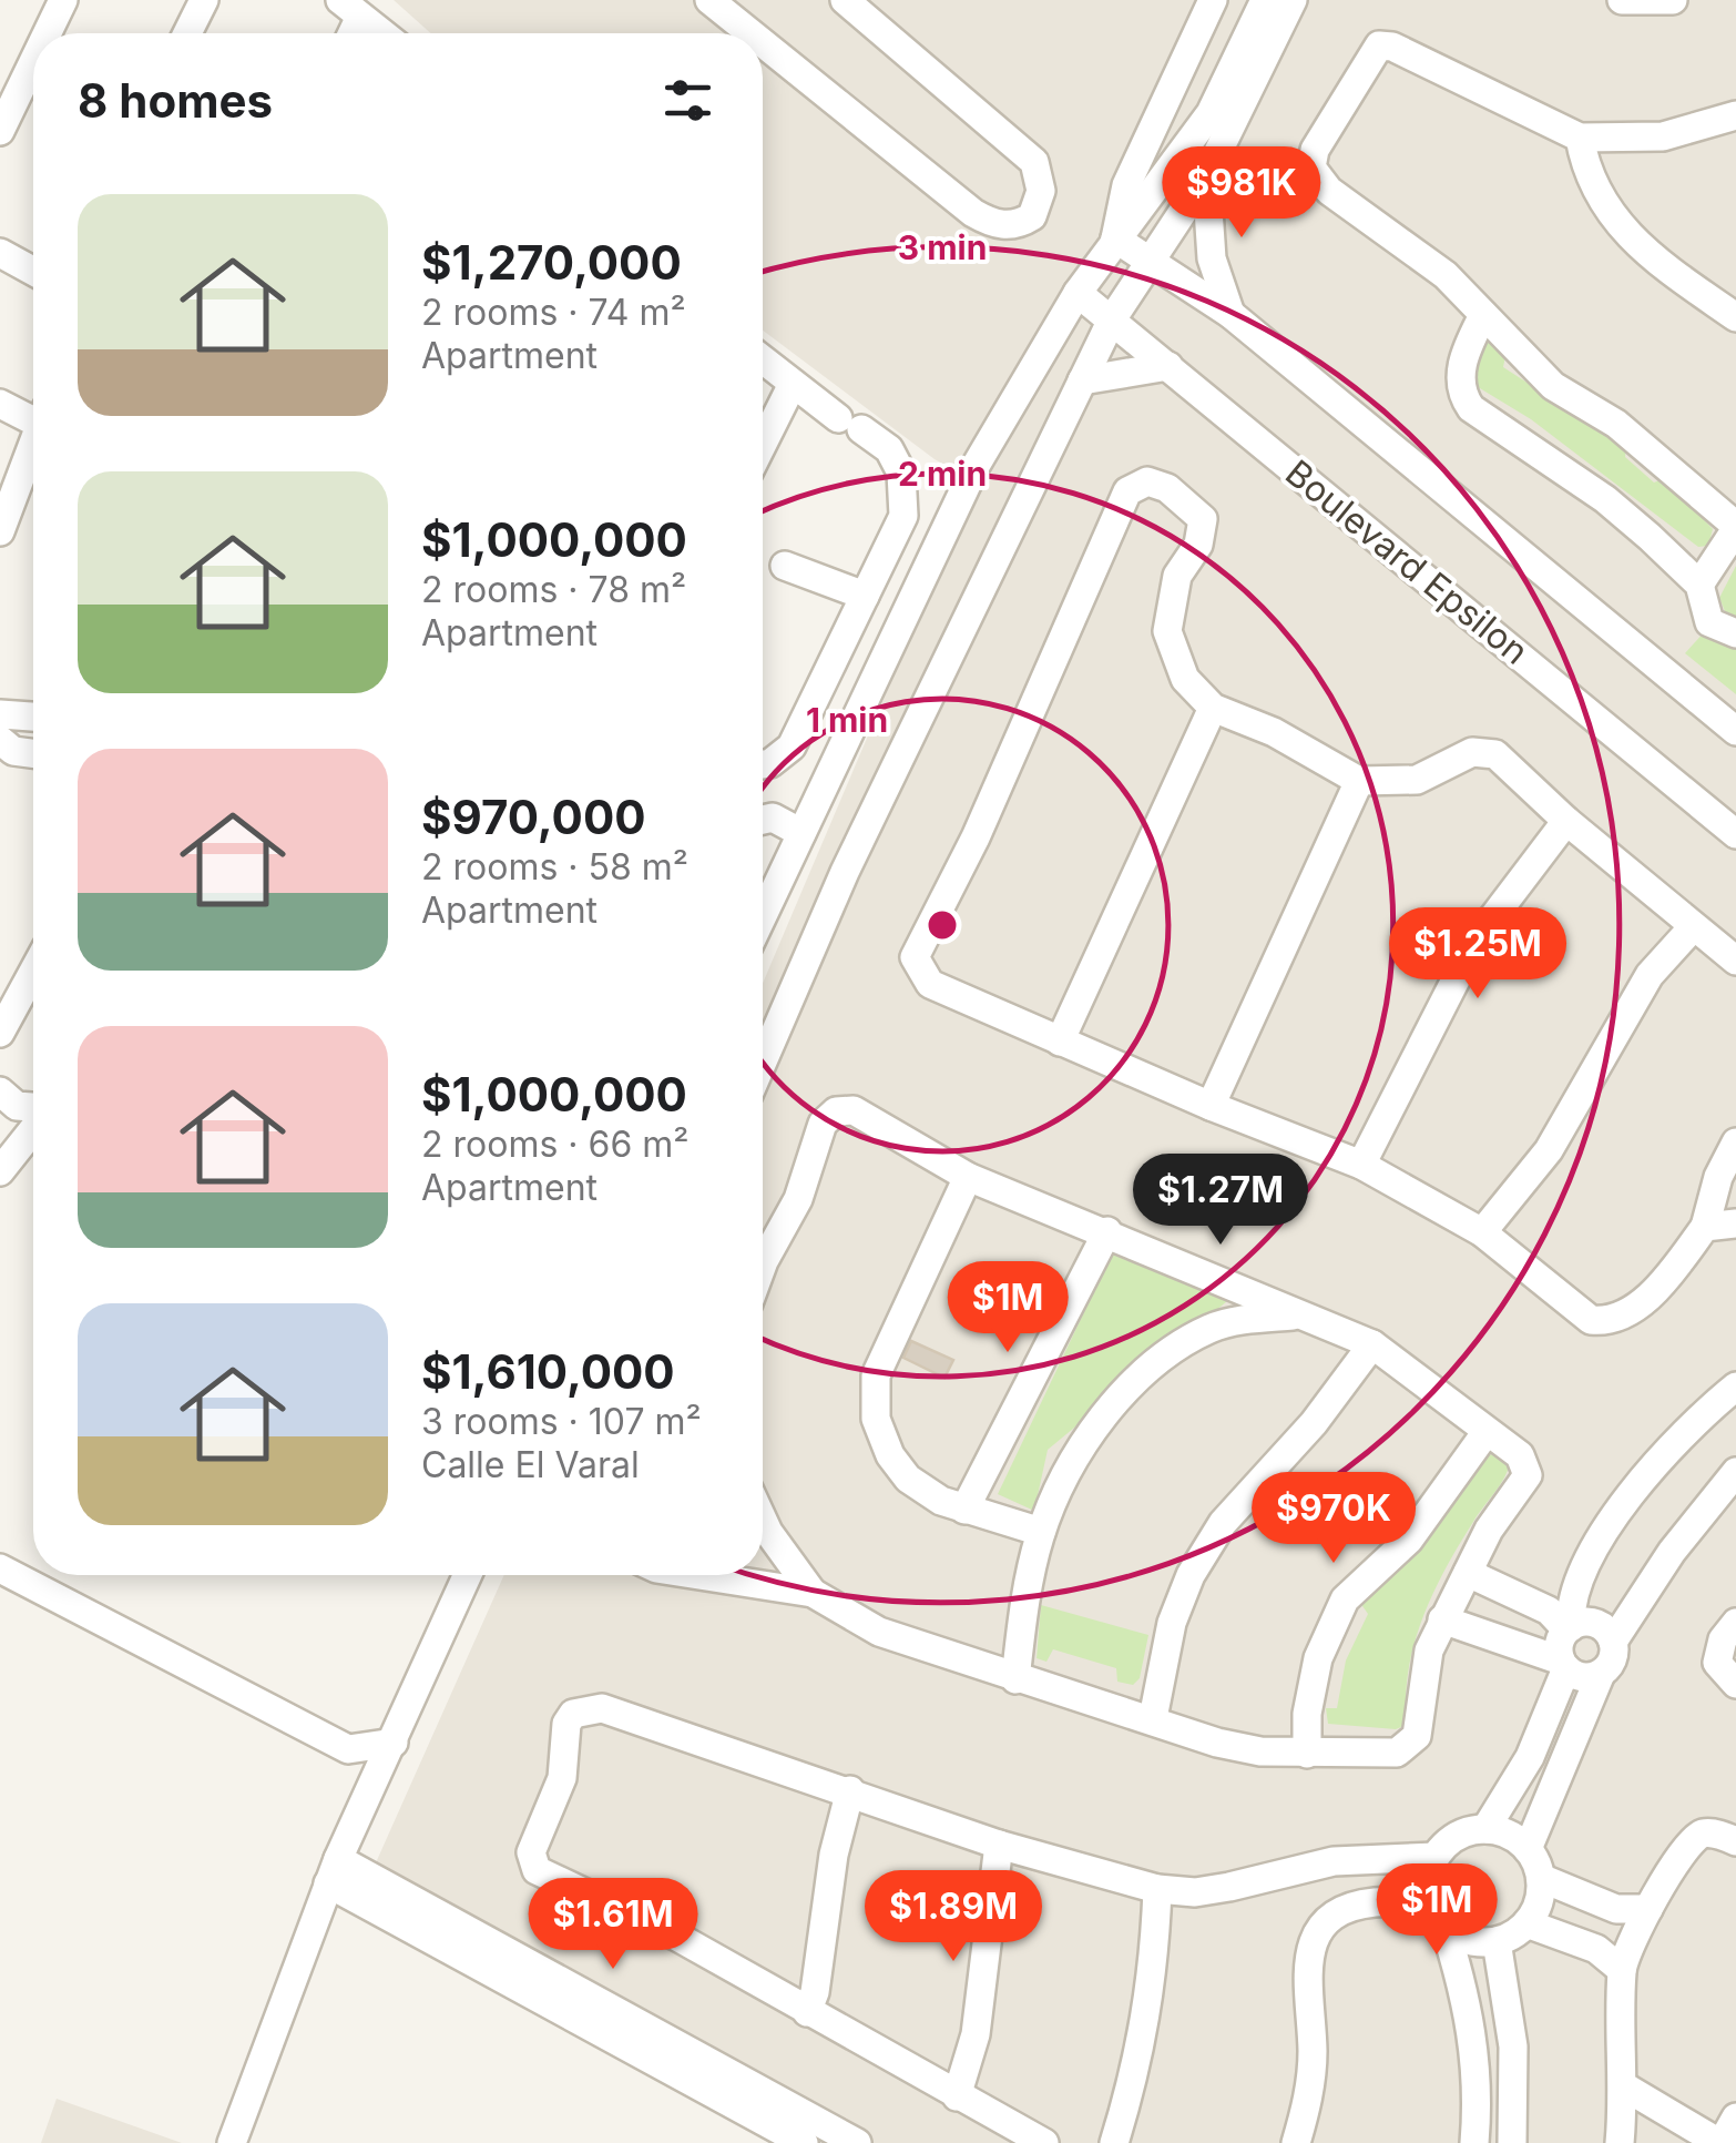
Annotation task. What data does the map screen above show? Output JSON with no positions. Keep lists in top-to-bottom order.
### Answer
{
  "streets": {
    "street": ["Boulevard Epsilon"]
  },
  "page": {
    "heading": "8 homes",
    "price": [
      "$981K",
      "$1.25M",
      "$1.27M",
      "$1M",
      "$970K",
      "$1M",
      "$1.89M",
      "$1.61M"
    ],
    "list": [
      {
        "name": "$1,270,000",
        "note": "2 rooms · 74 m² · Apartment"
      },
      {
        "name": "$1,000,000",
        "note": "2 rooms · 78 m² · Apartment"
      },
      {
        "name": "$970,000",
        "note": "2 rooms · 58 m² · Apartment"
      },
      {
        "name": "$1,000,000",
        "note": "2 rooms · 66 m² · Apartment"
      },
      {
        "name": "$1,610,000",
        "note": "3 rooms · 107 m² · Calle El Varal"
      }
    ]
  },
  "rings": ["3 min", "2 min", "1 min"]
}
